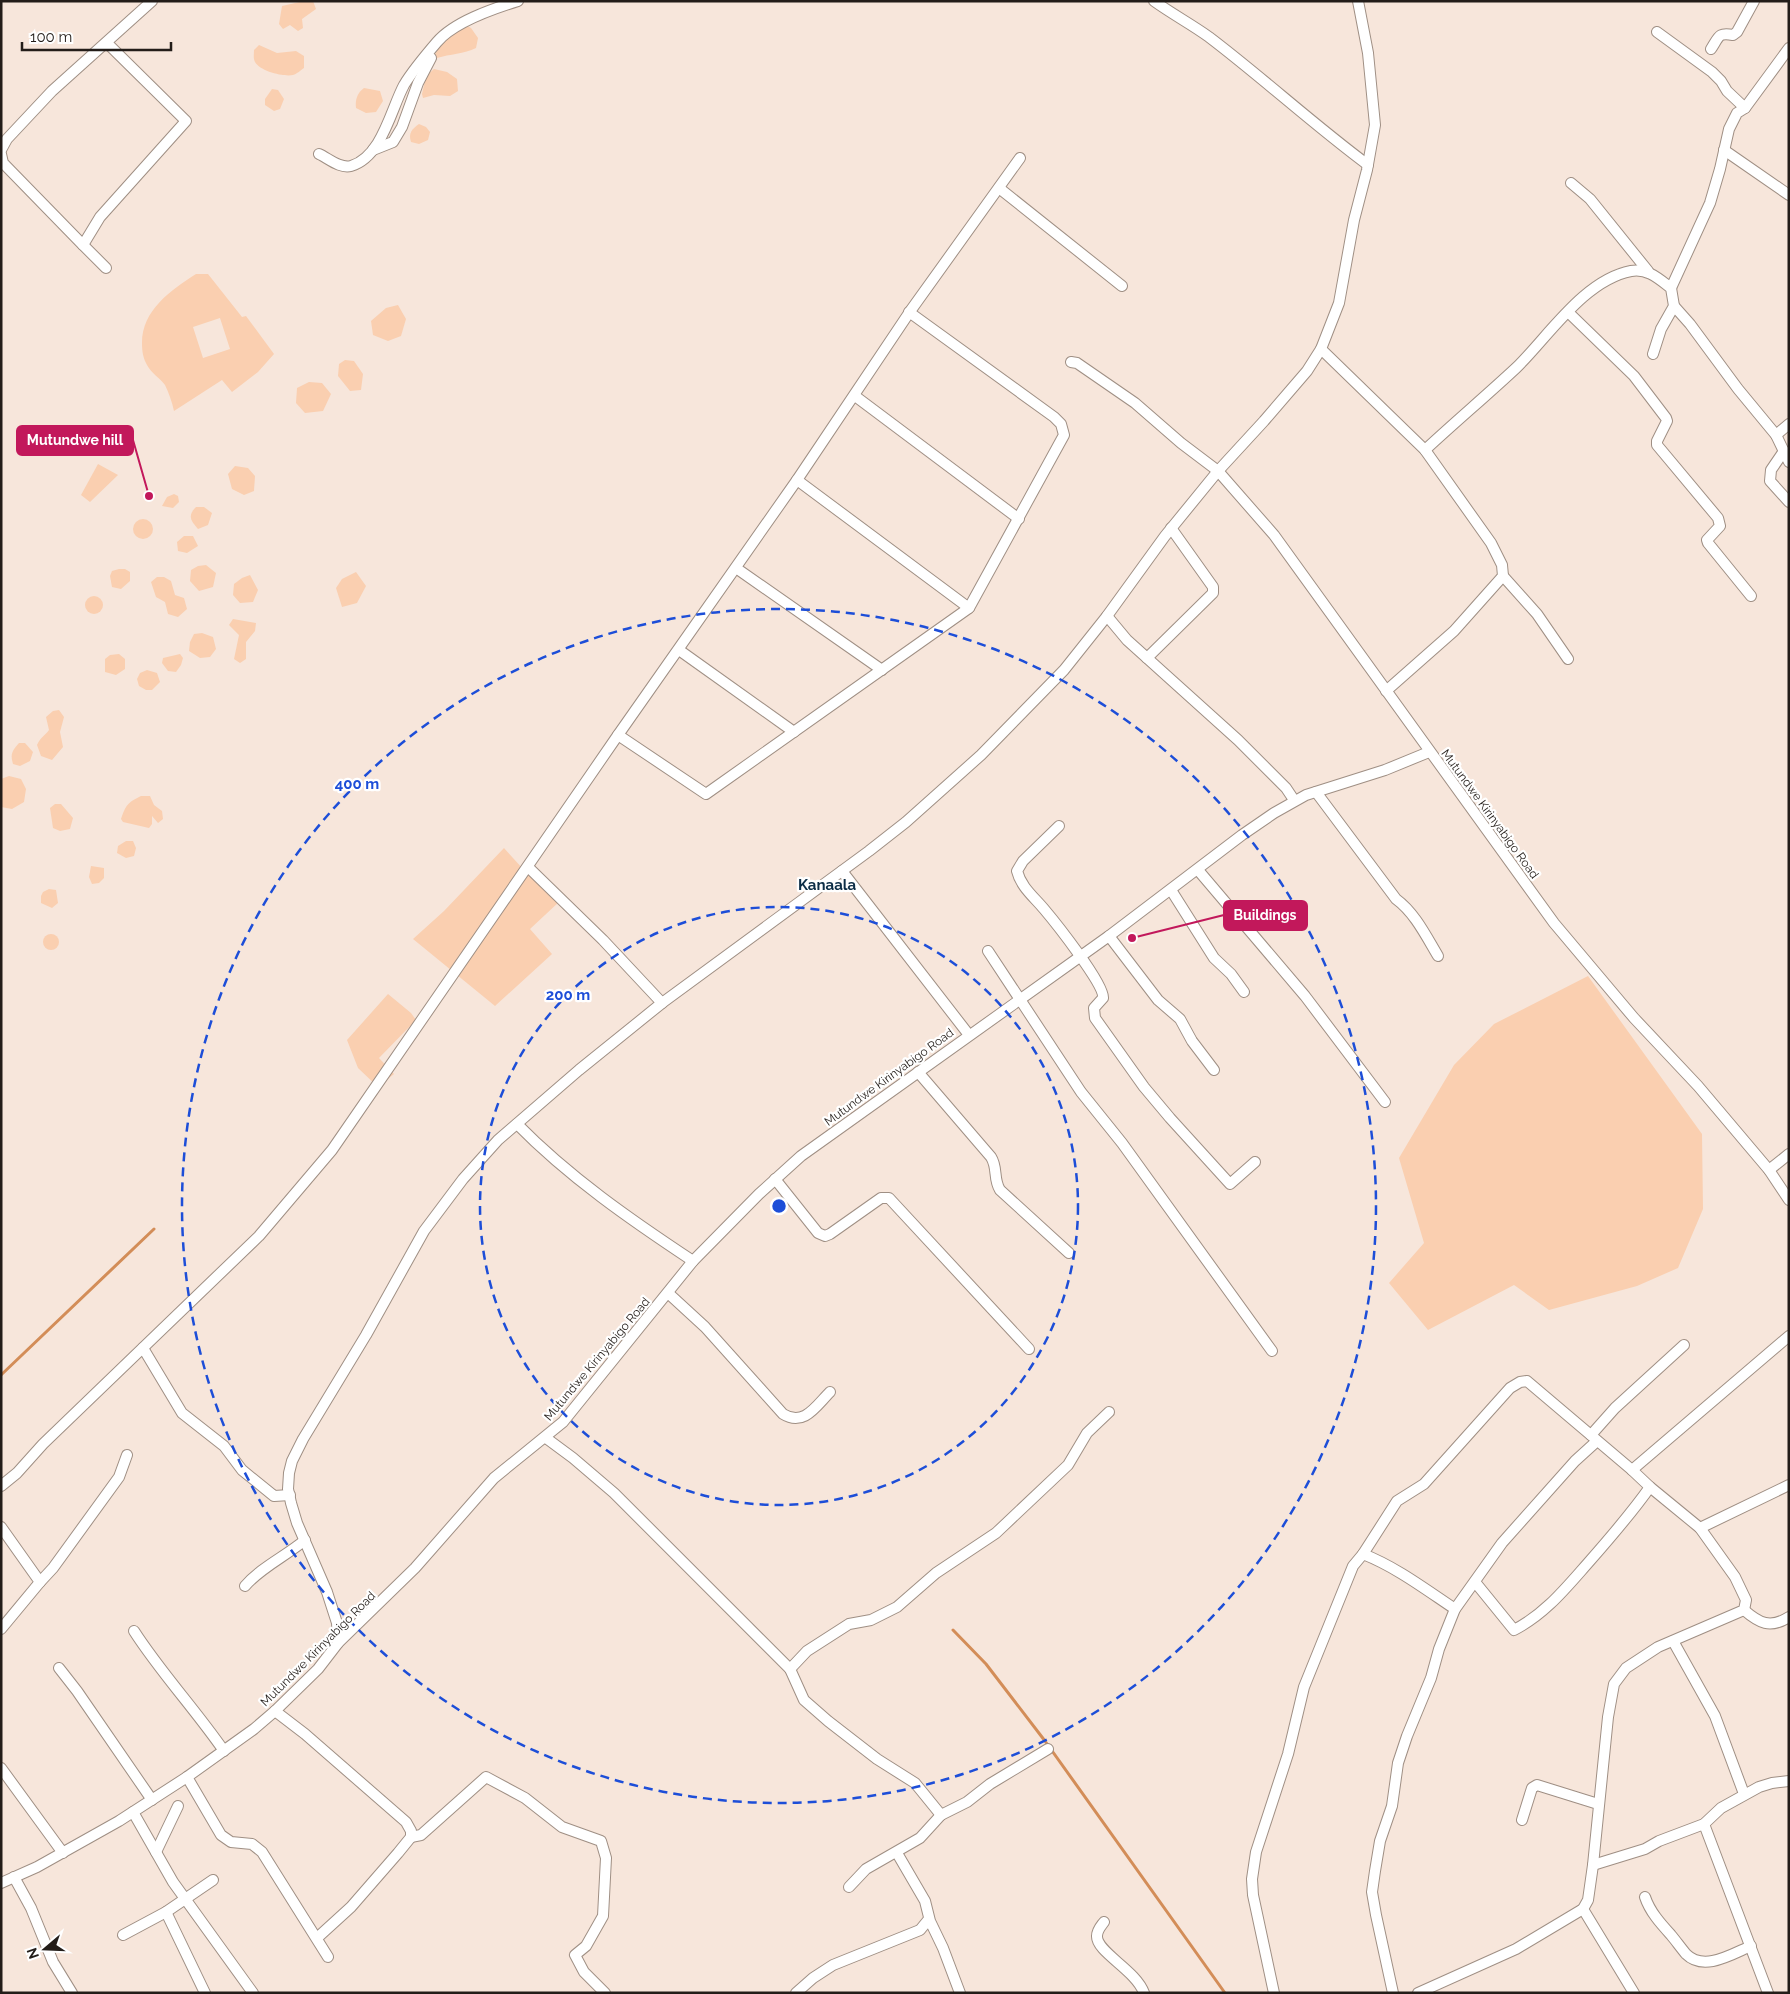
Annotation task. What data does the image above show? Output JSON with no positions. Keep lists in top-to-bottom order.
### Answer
{
  "streets": {
    "street": ["Mutundwe Kirinyabigo Road"]
  },
  "districts": ["Kanaala"],
  "places": ["Mutundwe hill", "Buildings"],
  "scale_bar": "100 m",
  "north": "left",
  "rings": ["400 m", "200 m"]
}
